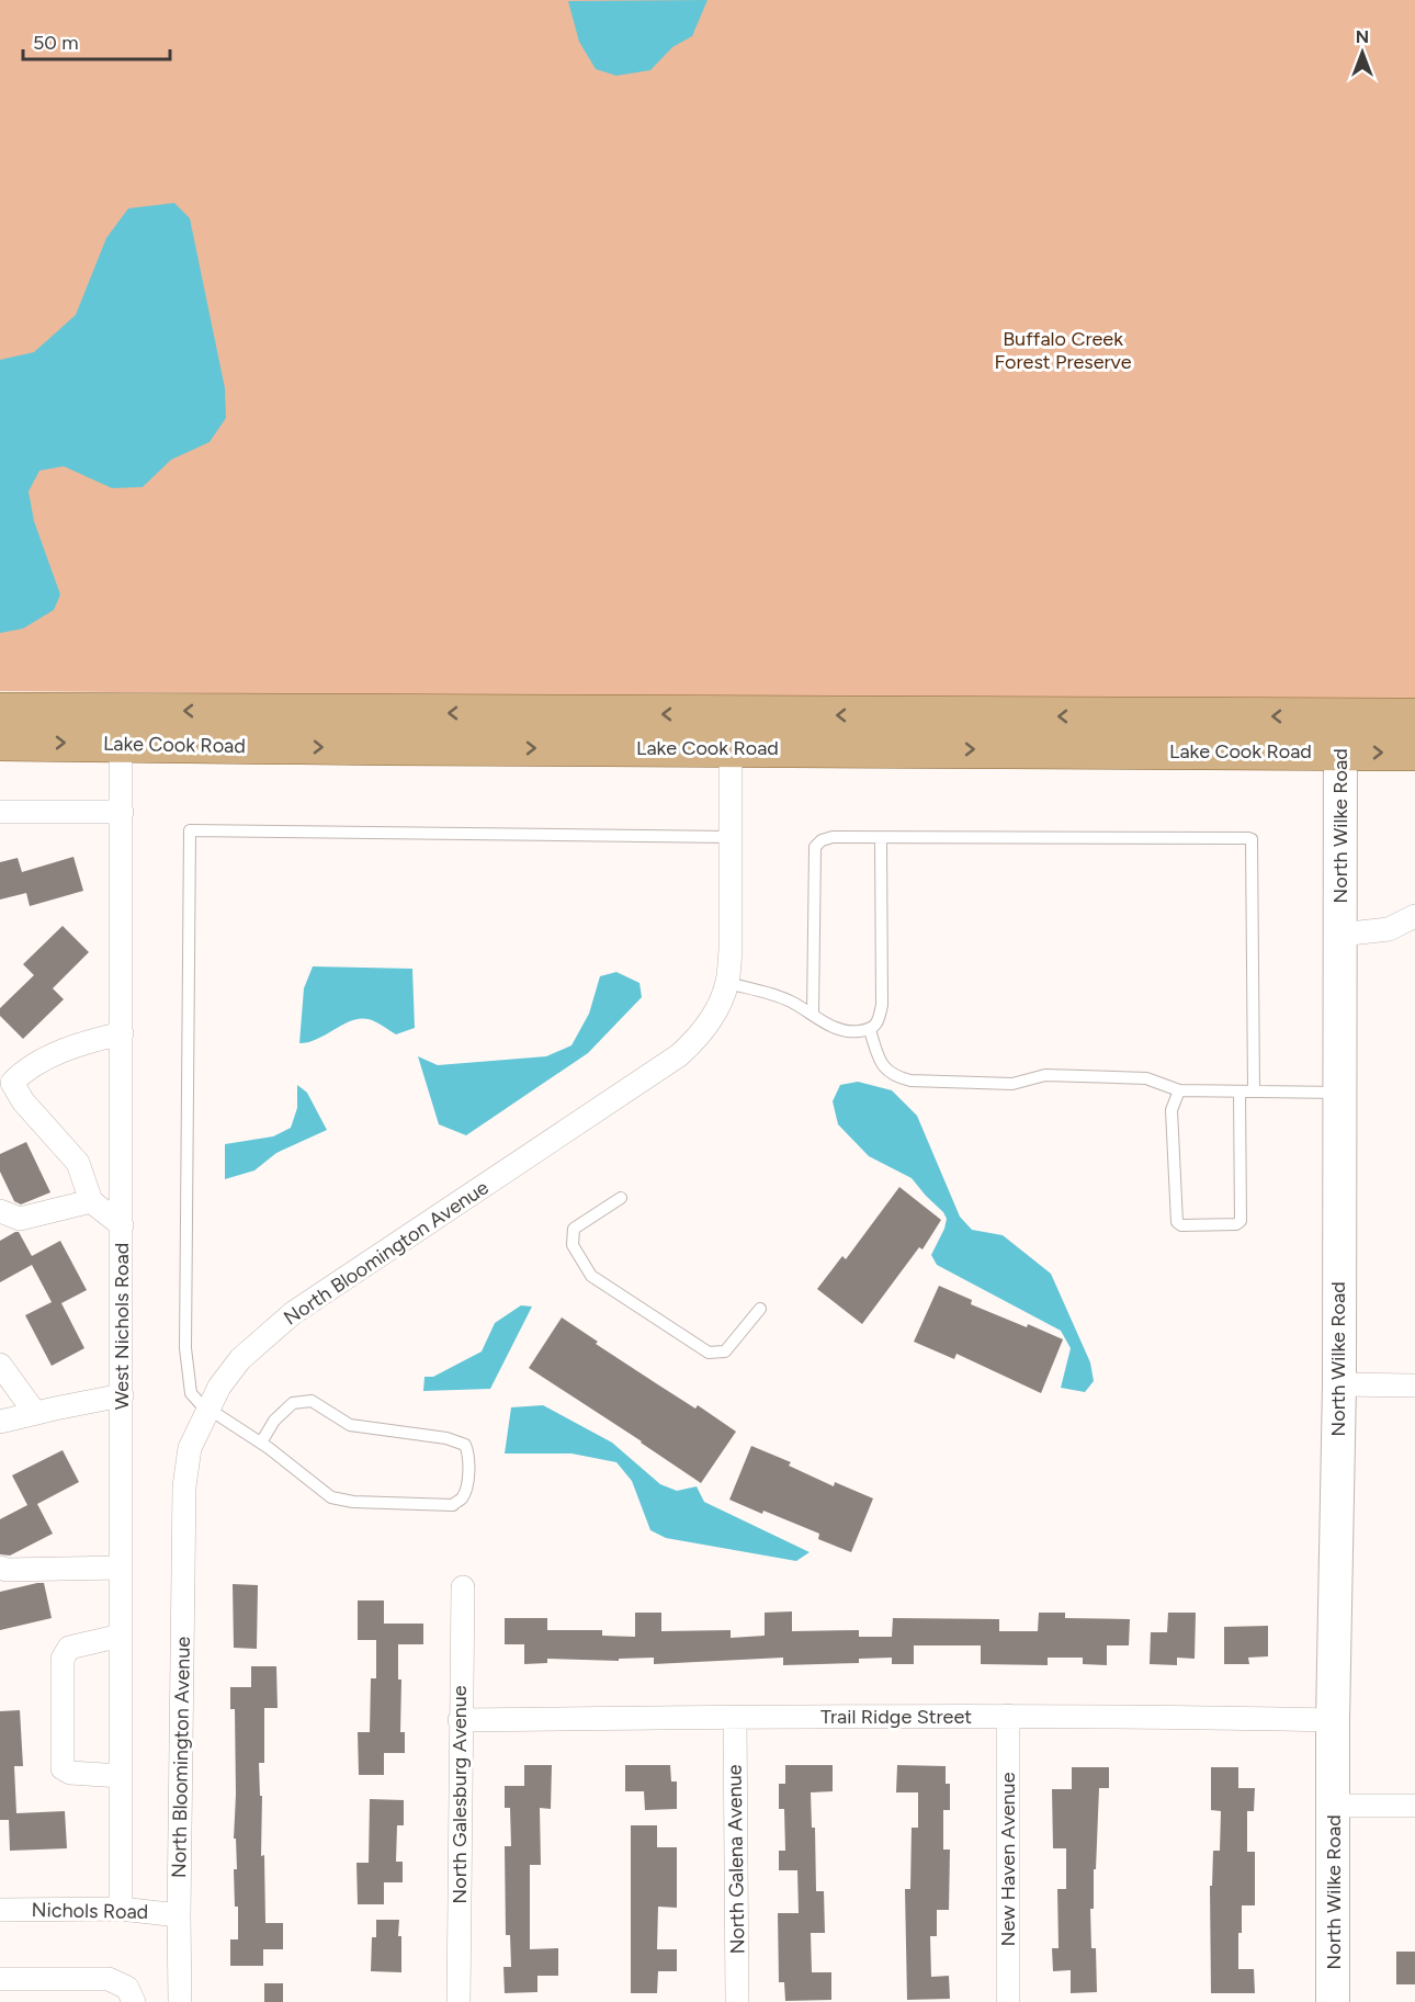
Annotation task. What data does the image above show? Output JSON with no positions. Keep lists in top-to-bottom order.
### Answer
{
  "streets": {
    "main road": ["Lake Cook Road"],
    "street": [
      "North Wilke Road",
      "North Bloomington Avenue",
      "West Nichols Road",
      "Trail Ridge Street",
      "North Galesburg Avenue",
      "North Galena Avenue",
      "New Haven Avenue",
      "Nichols Road"
    ]
  },
  "crossings": [
    ["Lake Cook Road", "North Wilke Road"],
    ["Lake Cook Road", "North Bloomington Avenue"],
    ["Lake Cook Road", "West Nichols Road"],
    ["North Wilke Road", "Trail Ridge Street"],
    ["North Bloomington Avenue", "Nichols Road"],
    ["West Nichols Road", "Nichols Road"],
    ["Trail Ridge Street", "North Galesburg Avenue"],
    ["Trail Ridge Street", "North Galena Avenue"],
    ["Trail Ridge Street", "New Haven Avenue"]
  ],
  "parks": ["Buffalo Creek Forest Preserve"],
  "scale_bar": "50 m",
  "north": "top"
}
